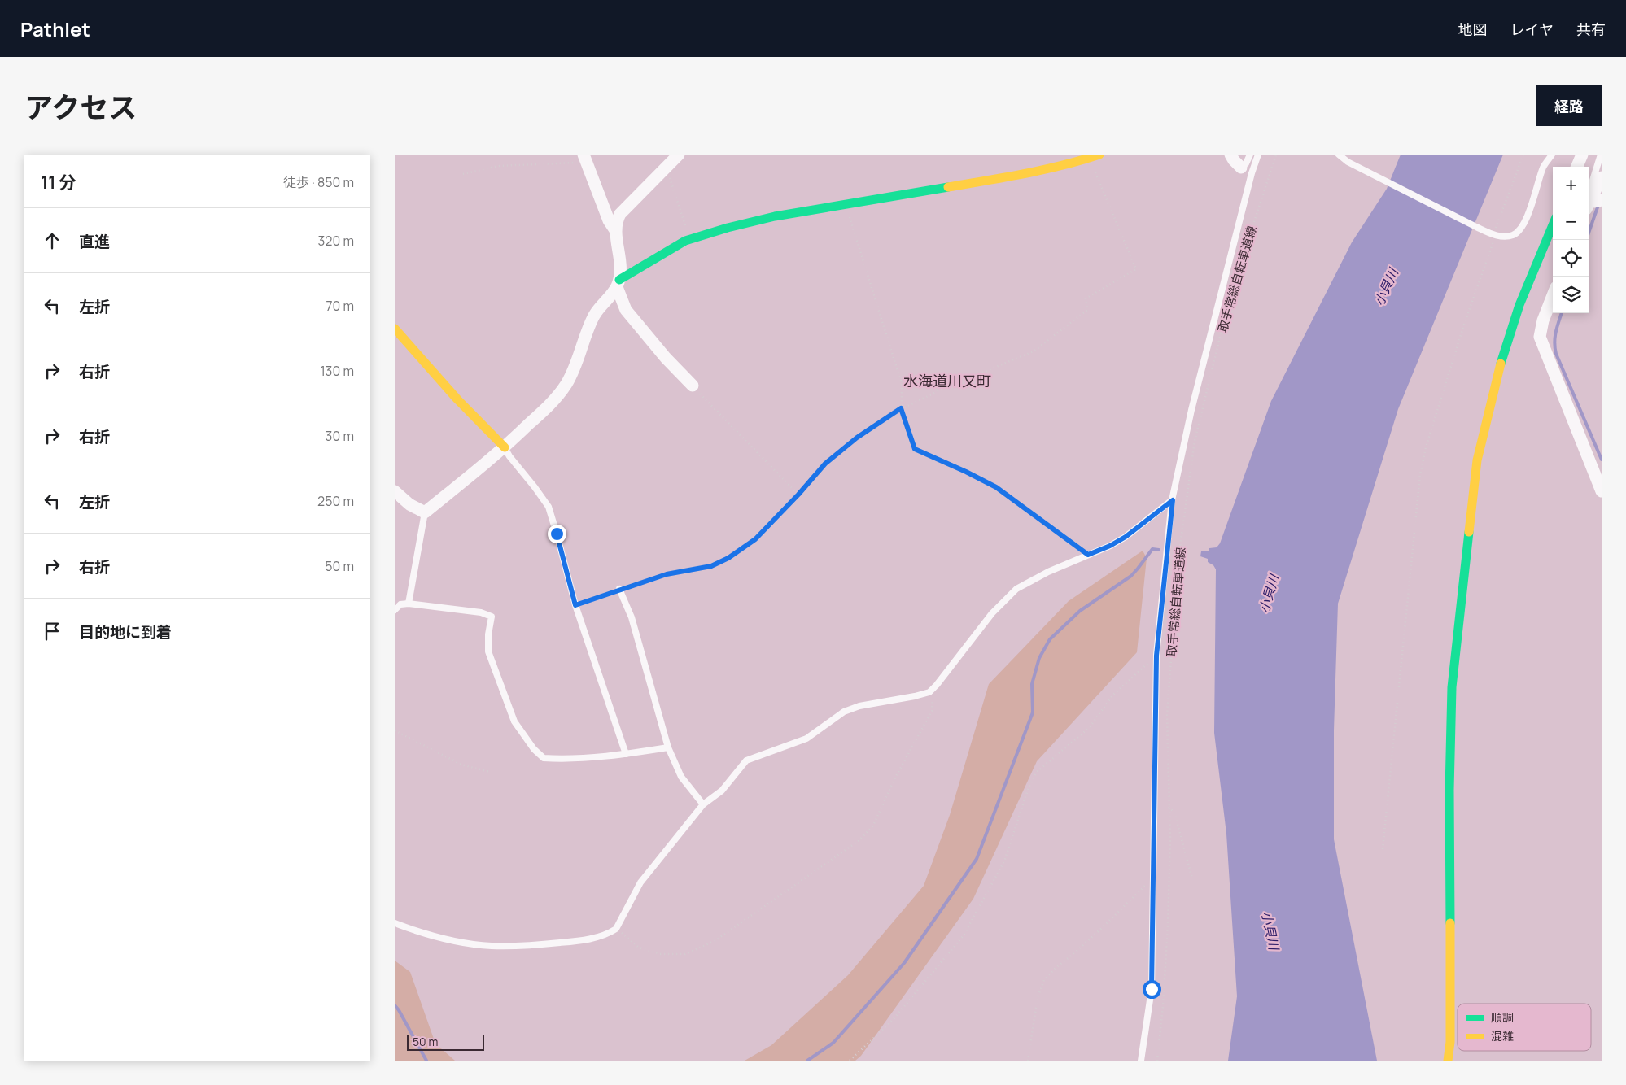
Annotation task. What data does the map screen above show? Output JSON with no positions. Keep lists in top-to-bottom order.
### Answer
{
  "streets": {
    "path": ["取手常総自転車道線"]
  },
  "districts": ["水海道川又町"],
  "water": ["小貝川"],
  "legend": ["順調", "混雑"],
  "scale_bar": "50 m",
  "page": {
    "header": "Pathlet",
    "nav": ["地図", "レイヤ", "共有"],
    "title": "アクセス",
    "buttons": "経路",
    "heading": ["11 分", "徒歩 · 850 m"],
    "map_buttons": ["+", "−"],
    "list": [
      ["直進", "320 m"],
      ["左折", "70 m"],
      ["右折", "130 m"],
      ["右折", "30 m"],
      ["左折", "250 m"],
      ["右折", "50 m"],
      "目的地に到着"
    ],
    "scale": "50 m"
  }
}
